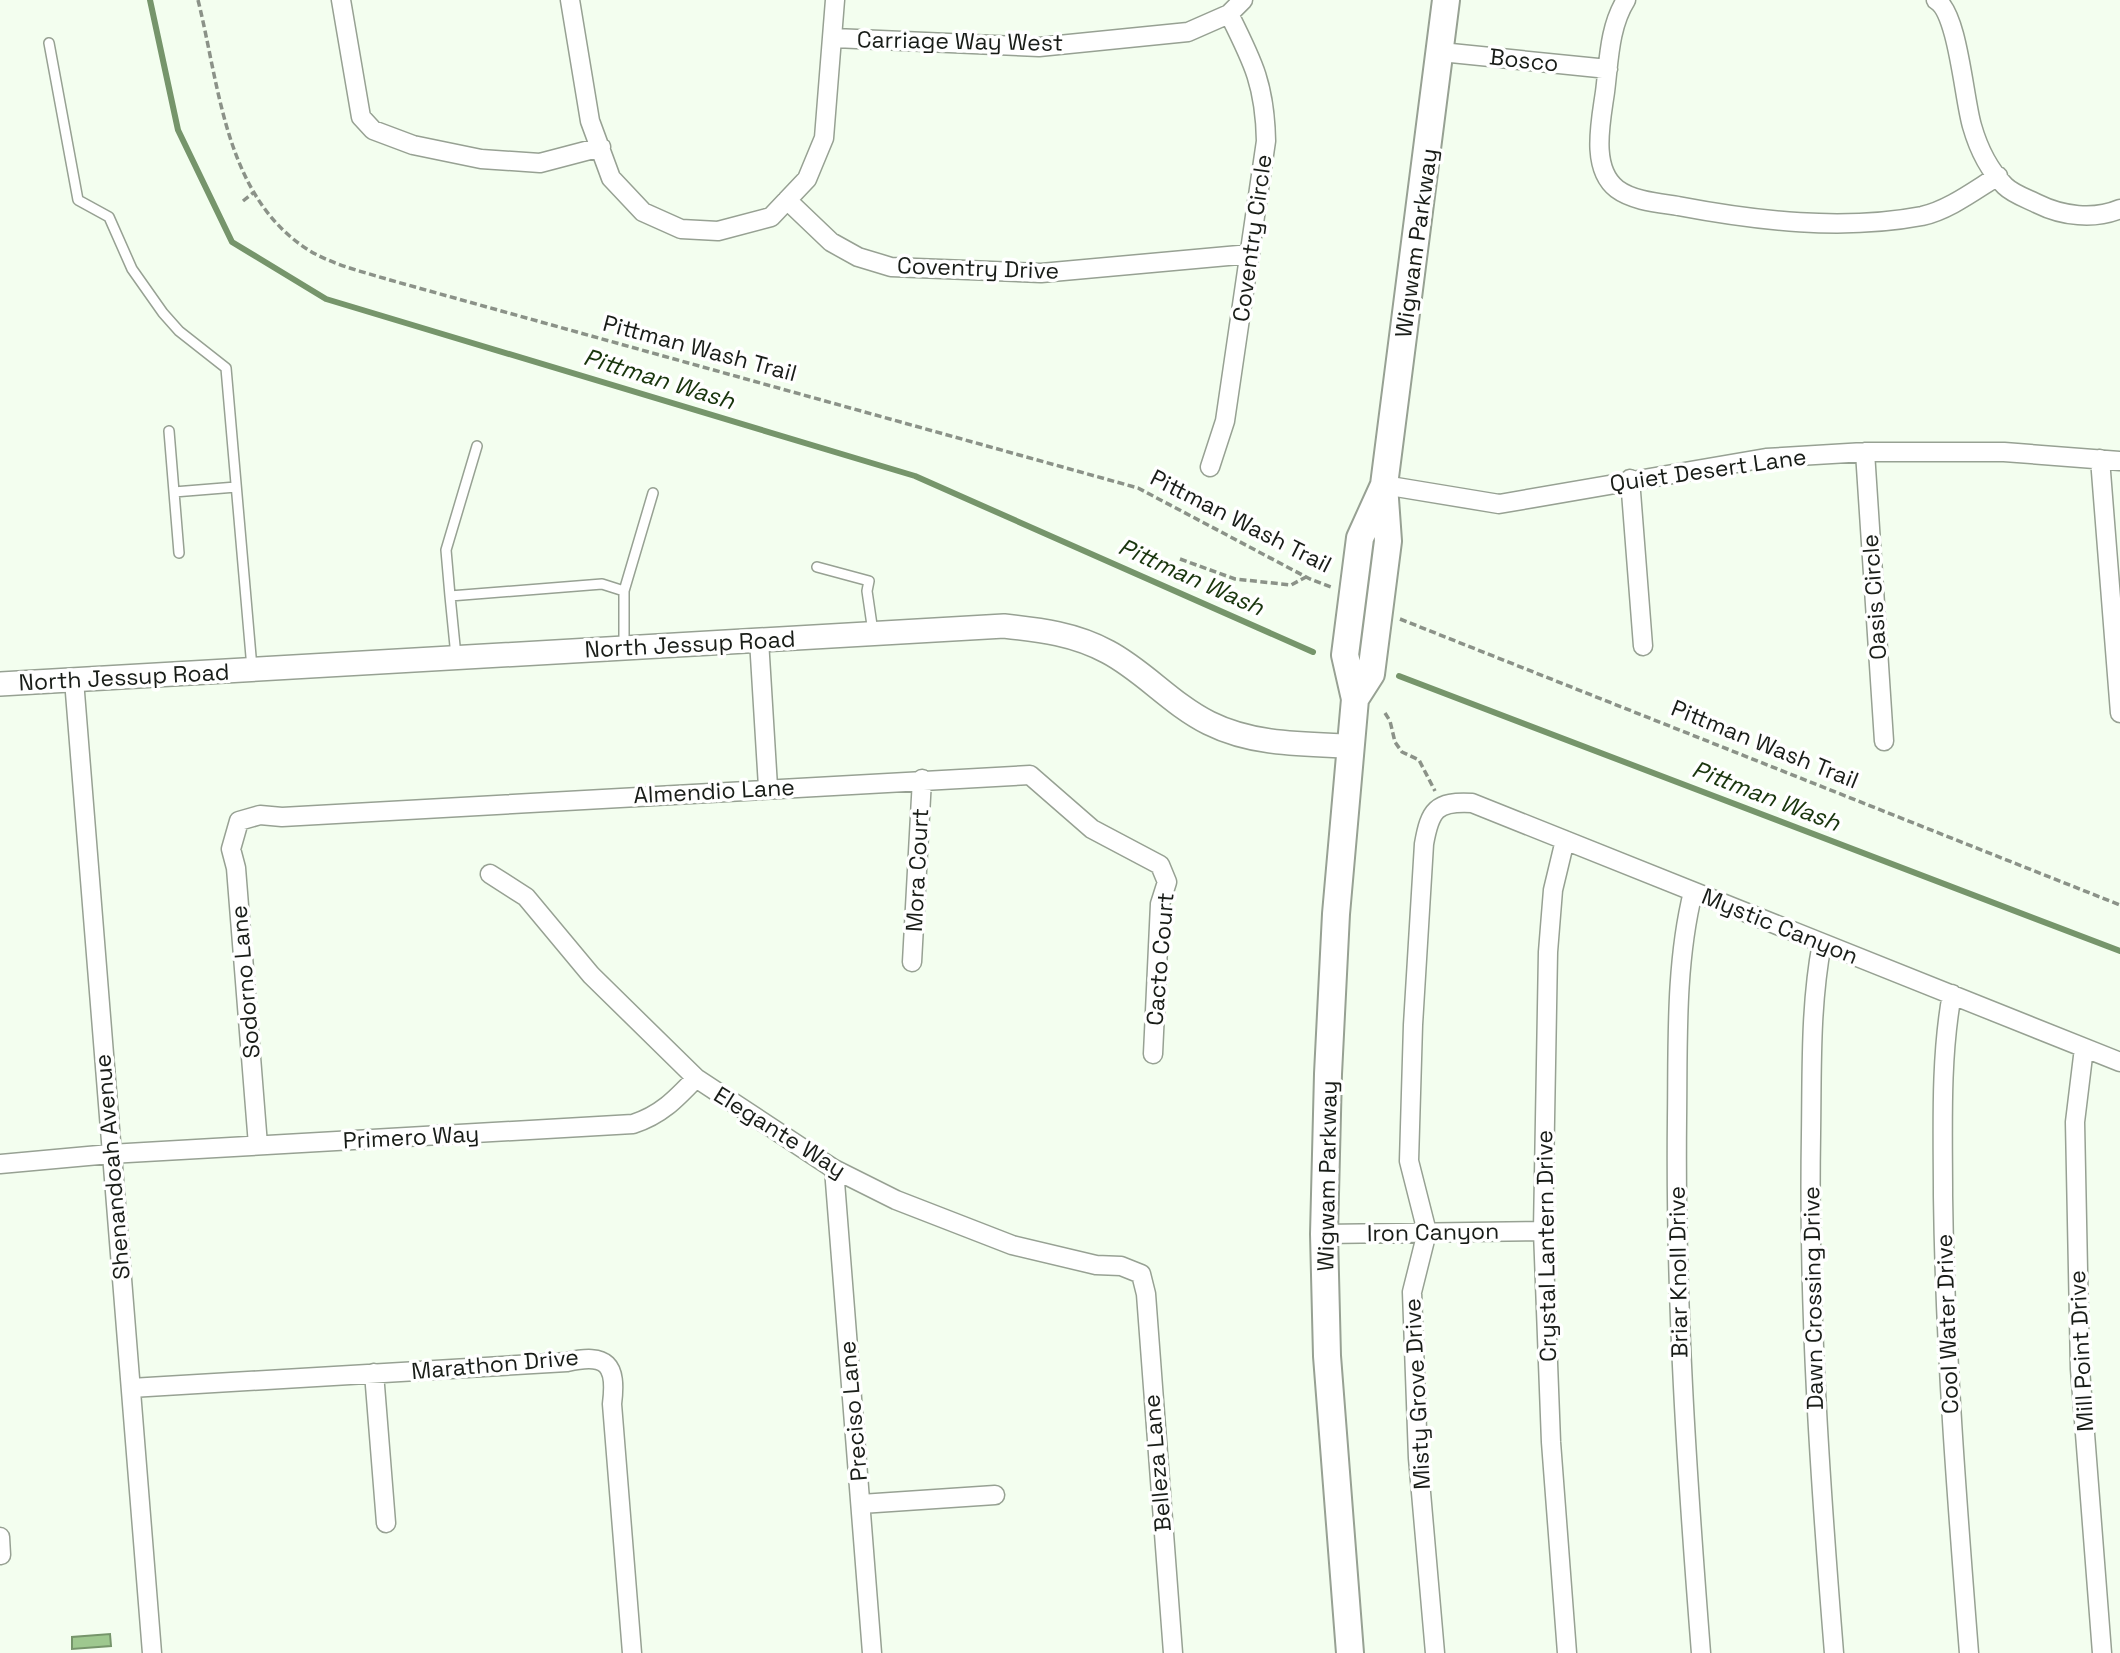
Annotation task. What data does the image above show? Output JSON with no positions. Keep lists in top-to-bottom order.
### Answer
{
  "streets": {
    "main road": ["Wigwam Parkway"],
    "street": [
      "Carriage Way West",
      "Bosco",
      "Coventry Circle",
      "Coventry Drive",
      "Quiet Desert Lane",
      "Oasis Circle",
      "North Jessup Road",
      "Almendio Lane",
      "Mora Court",
      "Mystic Canyon",
      "Cacto Court",
      "Sodorno Lane",
      "Elegante Way",
      "Primero Way",
      "Shenandoah Avenue",
      "Iron Canyon",
      "Crystal Lantern Drive",
      "Briar Knoll Drive",
      "Dawn Crossing Drive",
      "Cool Water Drive",
      "Mill Point Drive",
      "Marathon Drive",
      "Misty Grove Drive",
      "Preciso Lane",
      "Belleza Lane"
    ],
    "path": ["Pittman Wash Trail"]
  },
  "crossings": [
    ["Carriage Way West", "Coventry Circle"],
    ["Bosco", "Wigwam Parkway"],
    ["Coventry Circle", "Coventry Drive"],
    ["Wigwam Parkway", "Quiet Desert Lane"],
    ["Wigwam Parkway", "North Jessup Road"],
    ["Wigwam Parkway", "Iron Canyon"],
    ["Quiet Desert Lane", "Oasis Circle"],
    ["North Jessup Road", "Shenandoah Avenue"],
    ["Almendio Lane", "Mora Court"],
    ["Almendio Lane", "Cacto Court"],
    ["Almendio Lane", "Sodorno Lane"],
    ["Mystic Canyon", "Crystal Lantern Drive"],
    ["Mystic Canyon", "Briar Knoll Drive"],
    ["Mystic Canyon", "Dawn Crossing Drive"],
    ["Mystic Canyon", "Cool Water Drive"],
    ["Mystic Canyon", "Mill Point Drive"],
    ["Mystic Canyon", "Misty Grove Drive"],
    ["Sodorno Lane", "Primero Way"],
    ["Elegante Way", "Primero Way"],
    ["Elegante Way", "Preciso Lane"],
    ["Elegante Way", "Belleza Lane"],
    ["Primero Way", "Shenandoah Avenue"],
    ["Shenandoah Avenue", "Marathon Drive"],
    ["Iron Canyon", "Crystal Lantern Drive"],
    ["Iron Canyon", "Misty Grove Drive"]
  ],
  "water": ["Pittman Wash"]
}
